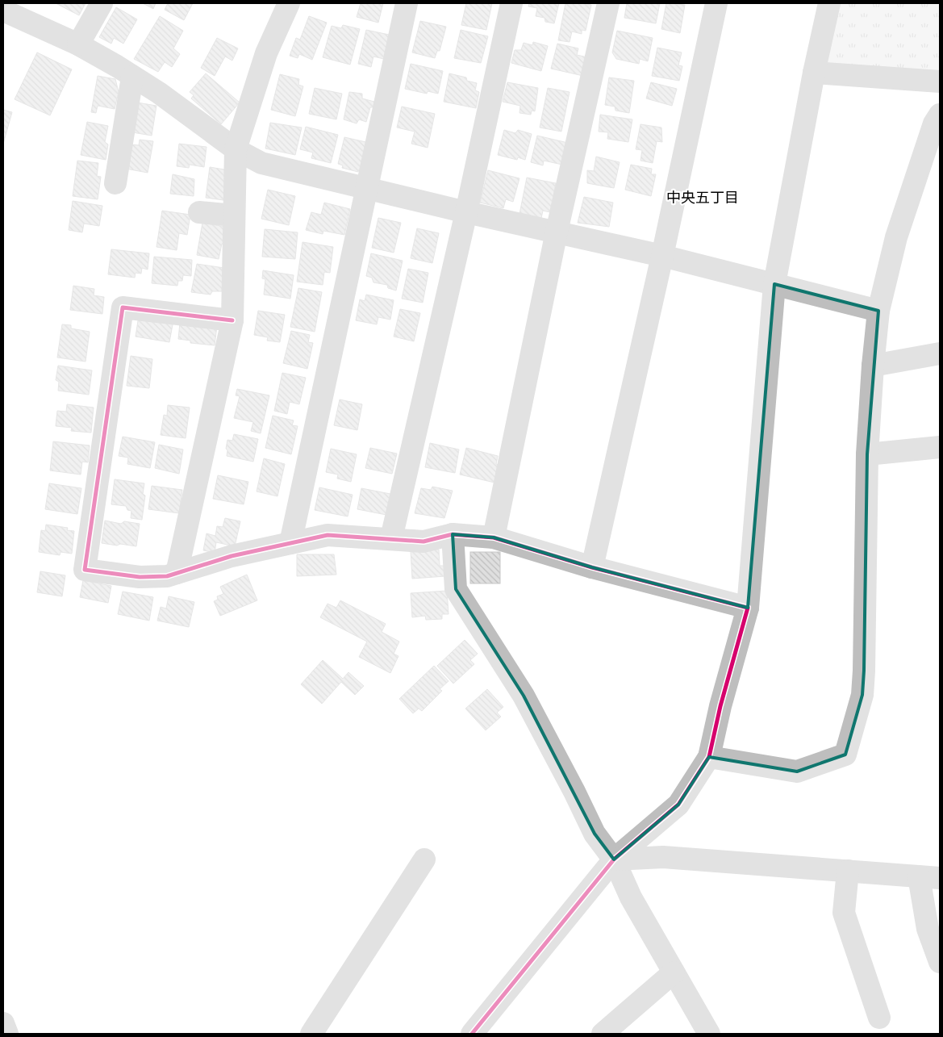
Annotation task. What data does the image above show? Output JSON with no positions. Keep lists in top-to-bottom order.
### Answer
{
  "districts": ["中央五丁目"]
}
